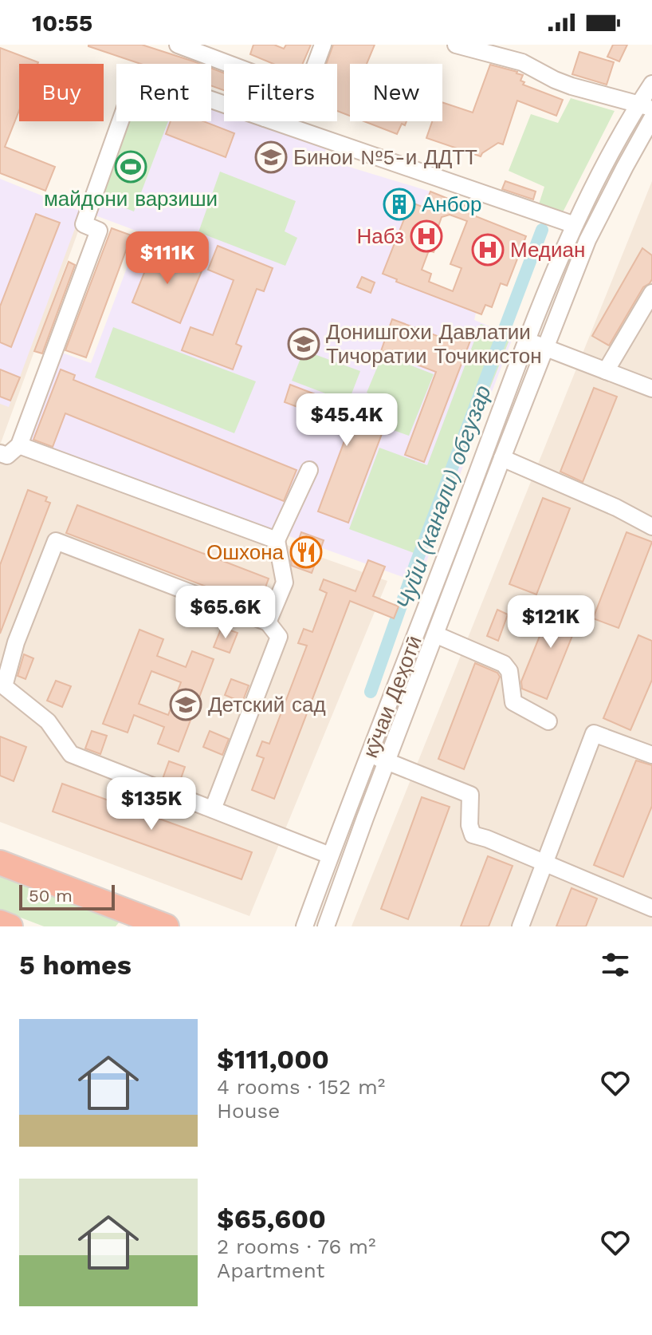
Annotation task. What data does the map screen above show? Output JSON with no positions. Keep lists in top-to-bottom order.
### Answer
{
  "streets": {
    "street": ["кӯчаи Деҳотӣ"]
  },
  "water": ["Чуйи (канали) обгузар"],
  "places": {
    "school or university": ["Бинои №5-и ДДТТ", "Донишгохи Давлатии Тичоратии Точикистон", "Детский сад"],
    "sports": ["майдони варзиши"],
    "building": ["Анбор"],
    "hospital": ["Набз", "Медиан"],
    "restaurant": ["Ошхона"]
  },
  "scale_bar": "50 m",
  "page": {
    "status": "10:55",
    "chip": [
      "Buy",
      "Rent",
      "Filters",
      "New"
    ],
    "price": [
      "$111K",
      "$45.4K",
      "$65.6K",
      "$121K",
      "$135K"
    ],
    "scale": "50 m",
    "heading": "5 homes",
    "list": [
      {
        "name": "$111,000",
        "note": "4 rooms · 152 m² · House"
      },
      {
        "name": "$65,600",
        "note": "2 rooms · 76 m² · Apartment"
      }
    ]
  }
}
